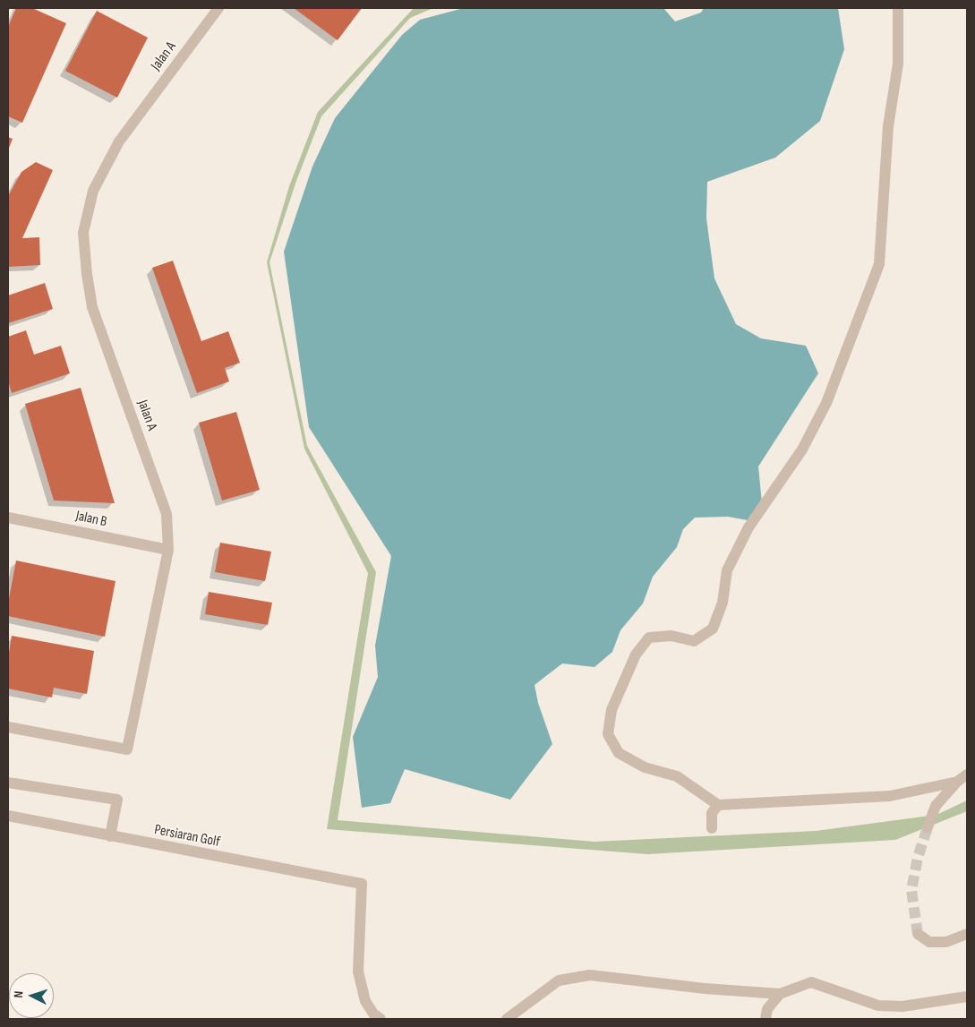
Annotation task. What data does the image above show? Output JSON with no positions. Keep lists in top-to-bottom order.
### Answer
{
  "streets": {
    "street": ["Jalan A", "Jalan B", "Persiaran Golf"]
  },
  "crossings": [
    ["Jalan A", "Jalan B"]
  ],
  "north": "left"
}
